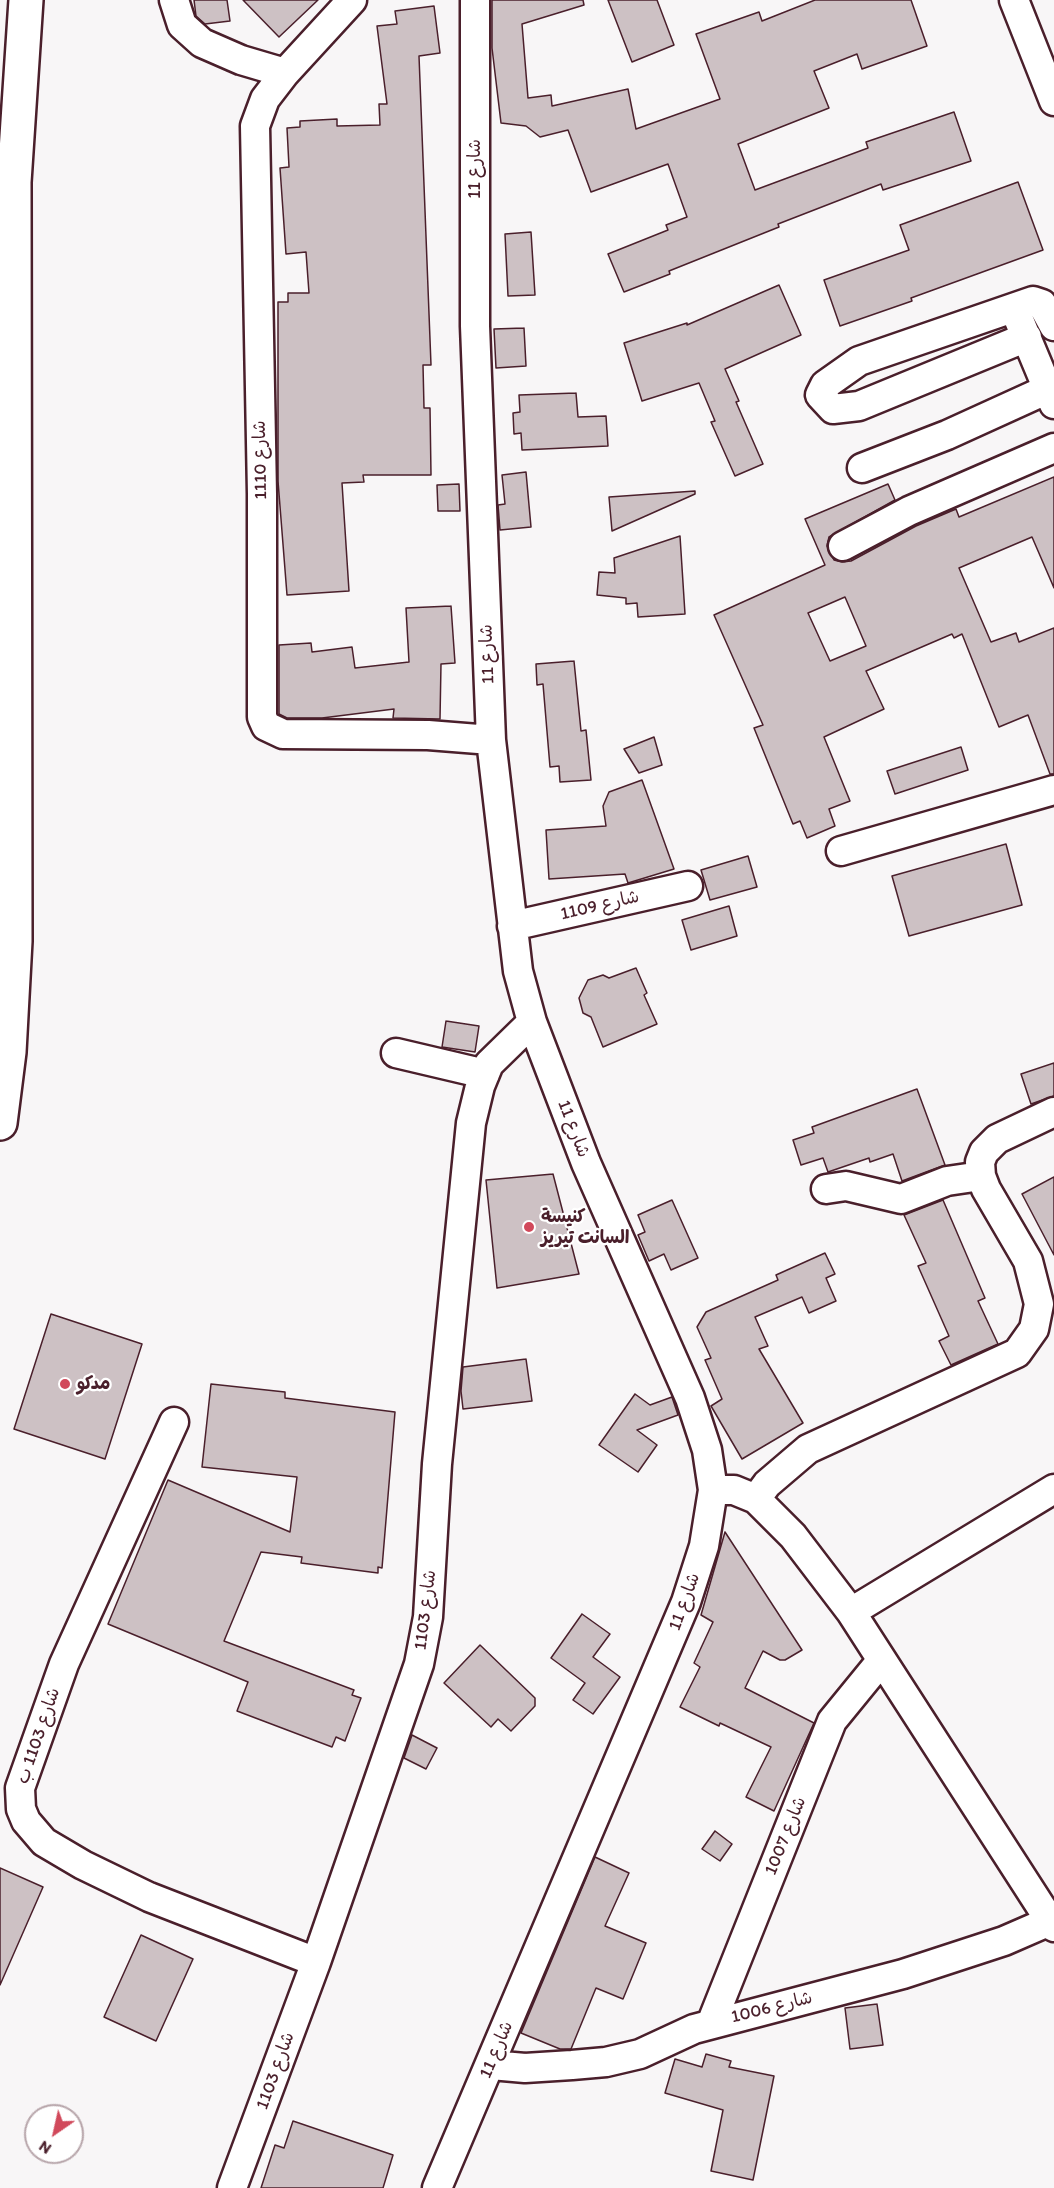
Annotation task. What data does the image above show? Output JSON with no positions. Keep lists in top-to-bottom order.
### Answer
{
  "streets": {
    "street": [
      "شارع 11",
      "شارع 1110",
      "شارع 1109",
      "شارع 1103",
      "شارع 1103 ب",
      "شارع 1007",
      "شارع 1006"
    ]
  },
  "crossings": [
    ["شارع 11", "شارع 1110"],
    ["شارع 11", "شارع 1109"],
    ["شارع 11", "شارع 1103"],
    ["شارع 11", "شارع 1006"],
    ["شارع 1103", "شارع 1103 ب"],
    ["شارع 1007", "شارع 1006"]
  ],
  "places": ["كنيسة السانت تيريز", "مدكو"],
  "north": "bottom left"
}
